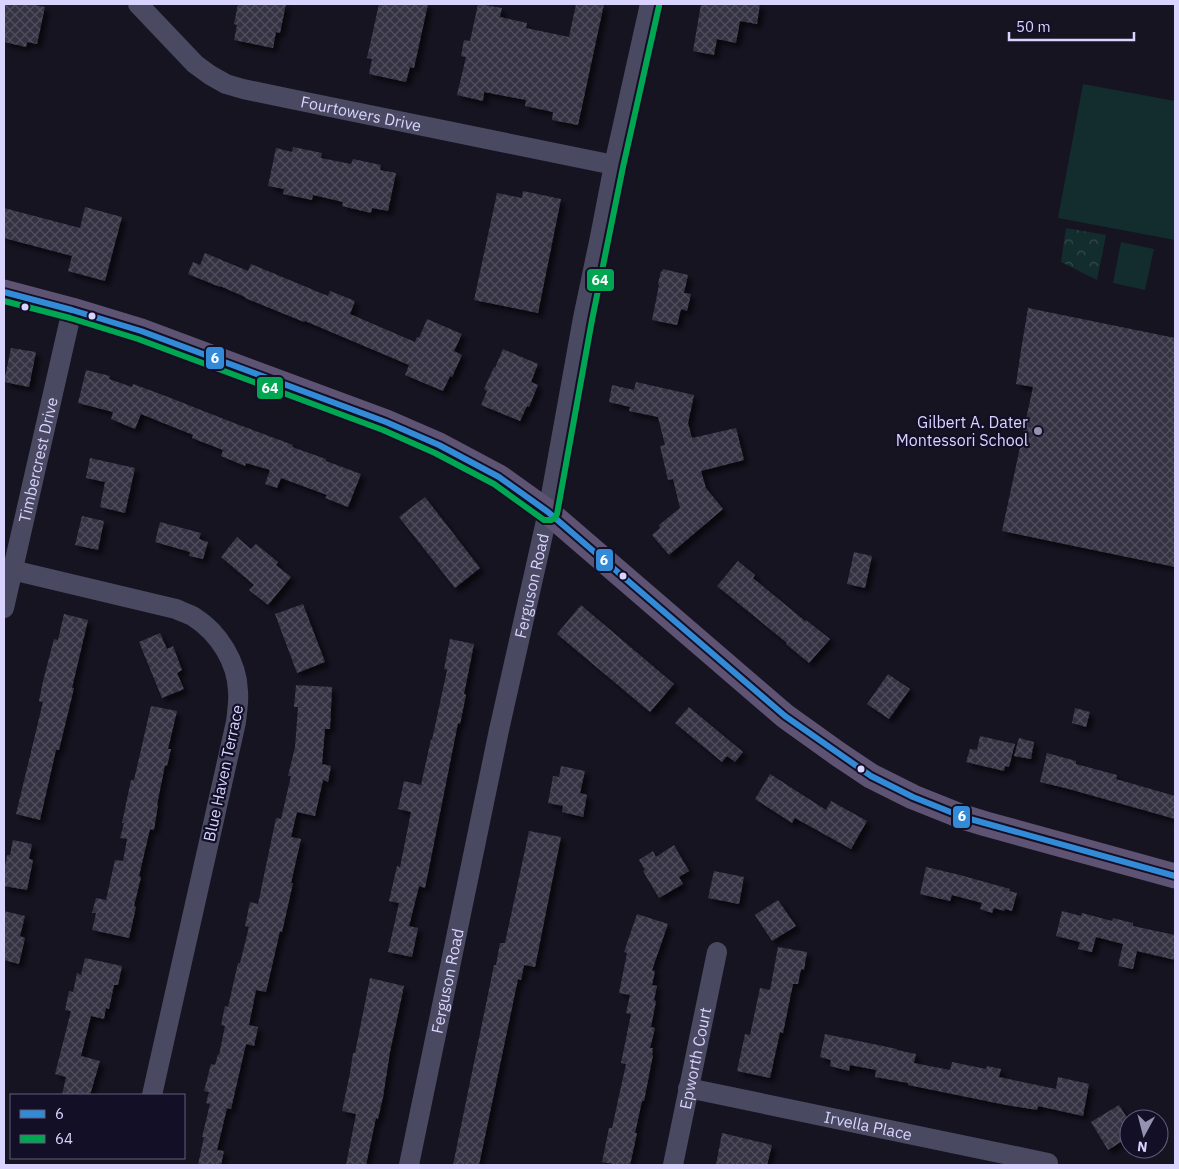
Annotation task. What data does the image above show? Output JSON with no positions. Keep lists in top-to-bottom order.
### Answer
{
  "streets": {
    "street": [
      "Fourtowers Drive",
      "Timbercrest Drive",
      "Ferguson Road",
      "Blue Haven Terrace",
      "Epworth Court",
      "Irvella Place"
    ]
  },
  "crossings": [
    ["Fourtowers Drive", "Ferguson Road"],
    ["Timbercrest Drive", "Blue Haven Terrace"],
    ["Epworth Court", "Irvella Place"]
  ],
  "places": ["Gilbert A. Dater Montessori School"],
  "lines": ["transit line 64", "transit line 6"],
  "legend": ["6", "64"],
  "scale_bar": "50 m",
  "north": "bottom"
}
